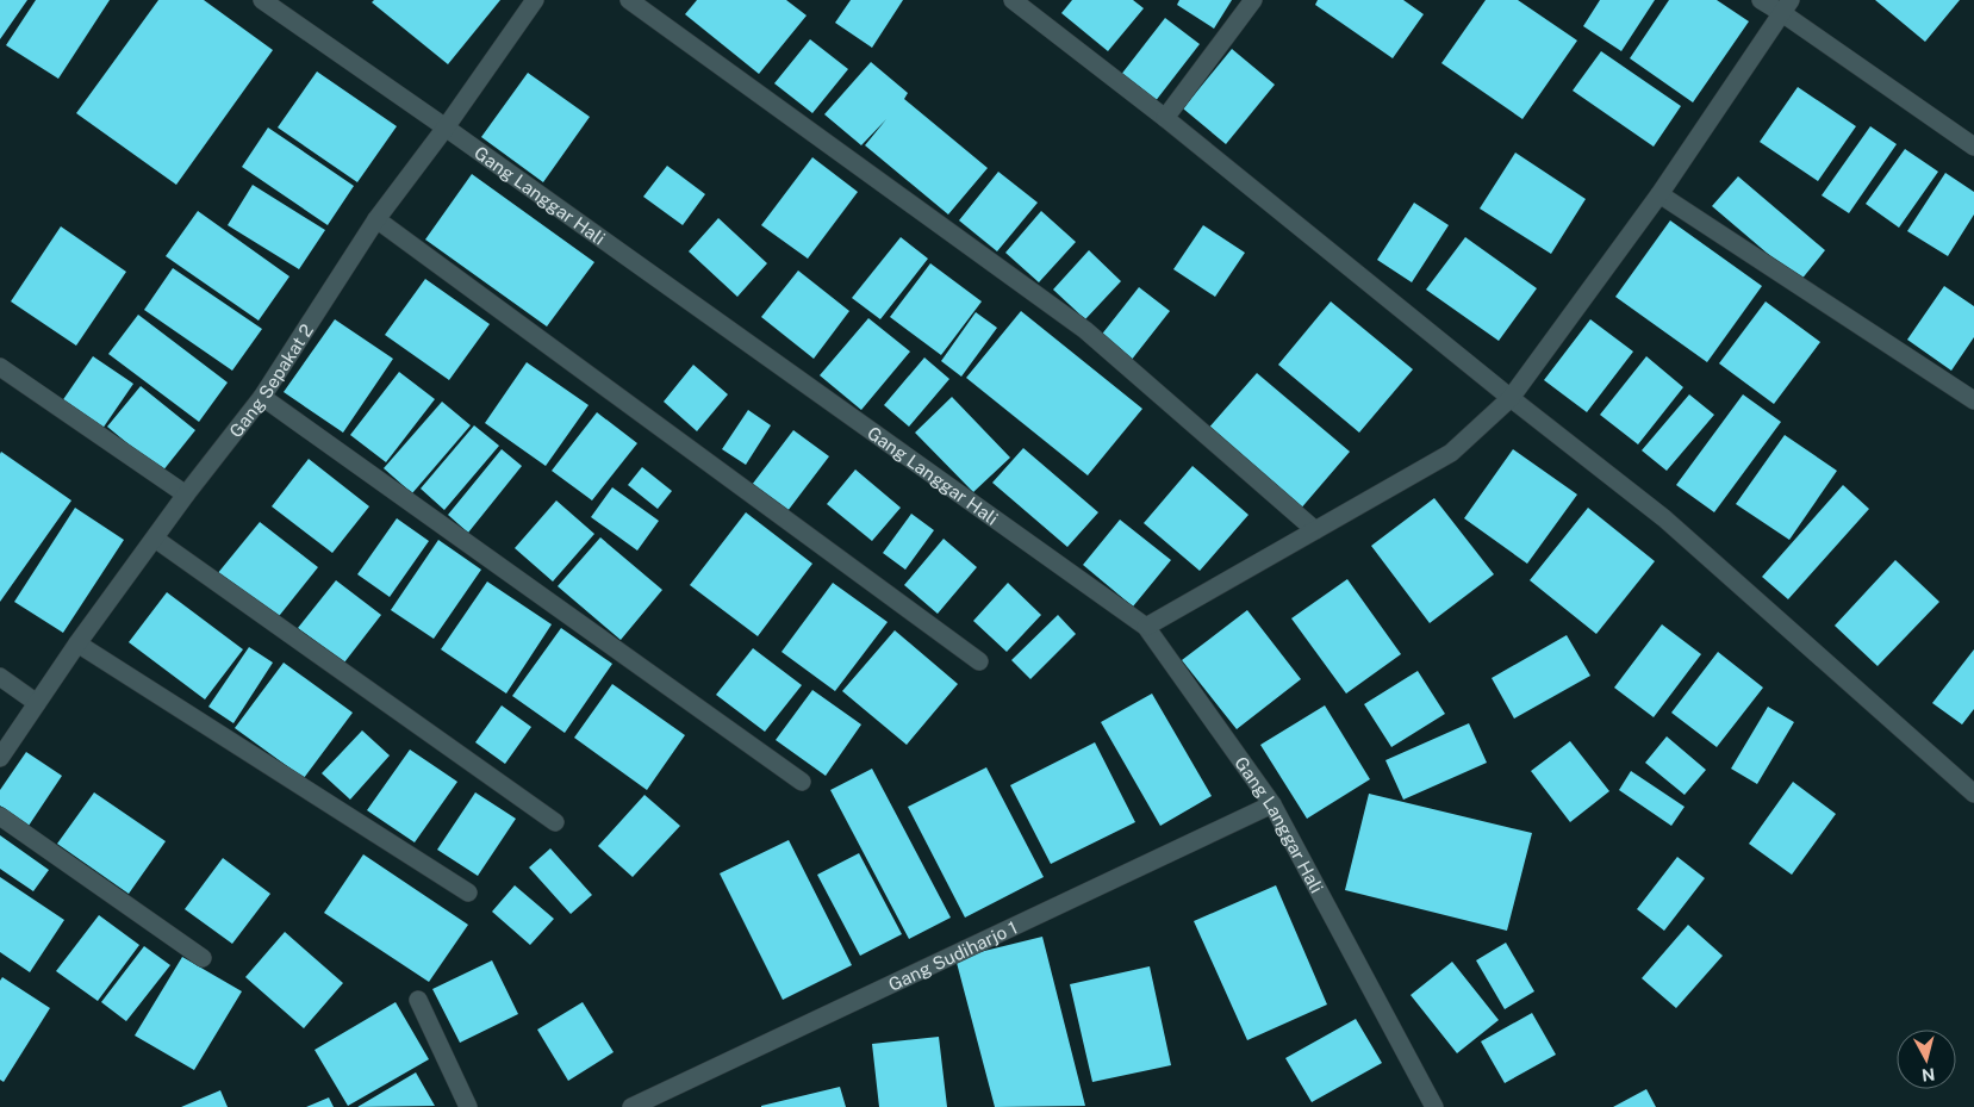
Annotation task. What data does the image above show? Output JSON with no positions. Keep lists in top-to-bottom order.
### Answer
{
  "streets": {
    "street": ["Gang Langgar Hali", "Gang Sepakat 2", "Gang Sudiharjo 1"]
  },
  "crossings": [
    ["Gang Langgar Hali", "Gang Sepakat 2"],
    ["Gang Langgar Hali", "Gang Sudiharjo 1"]
  ],
  "north": "bottom"
}
